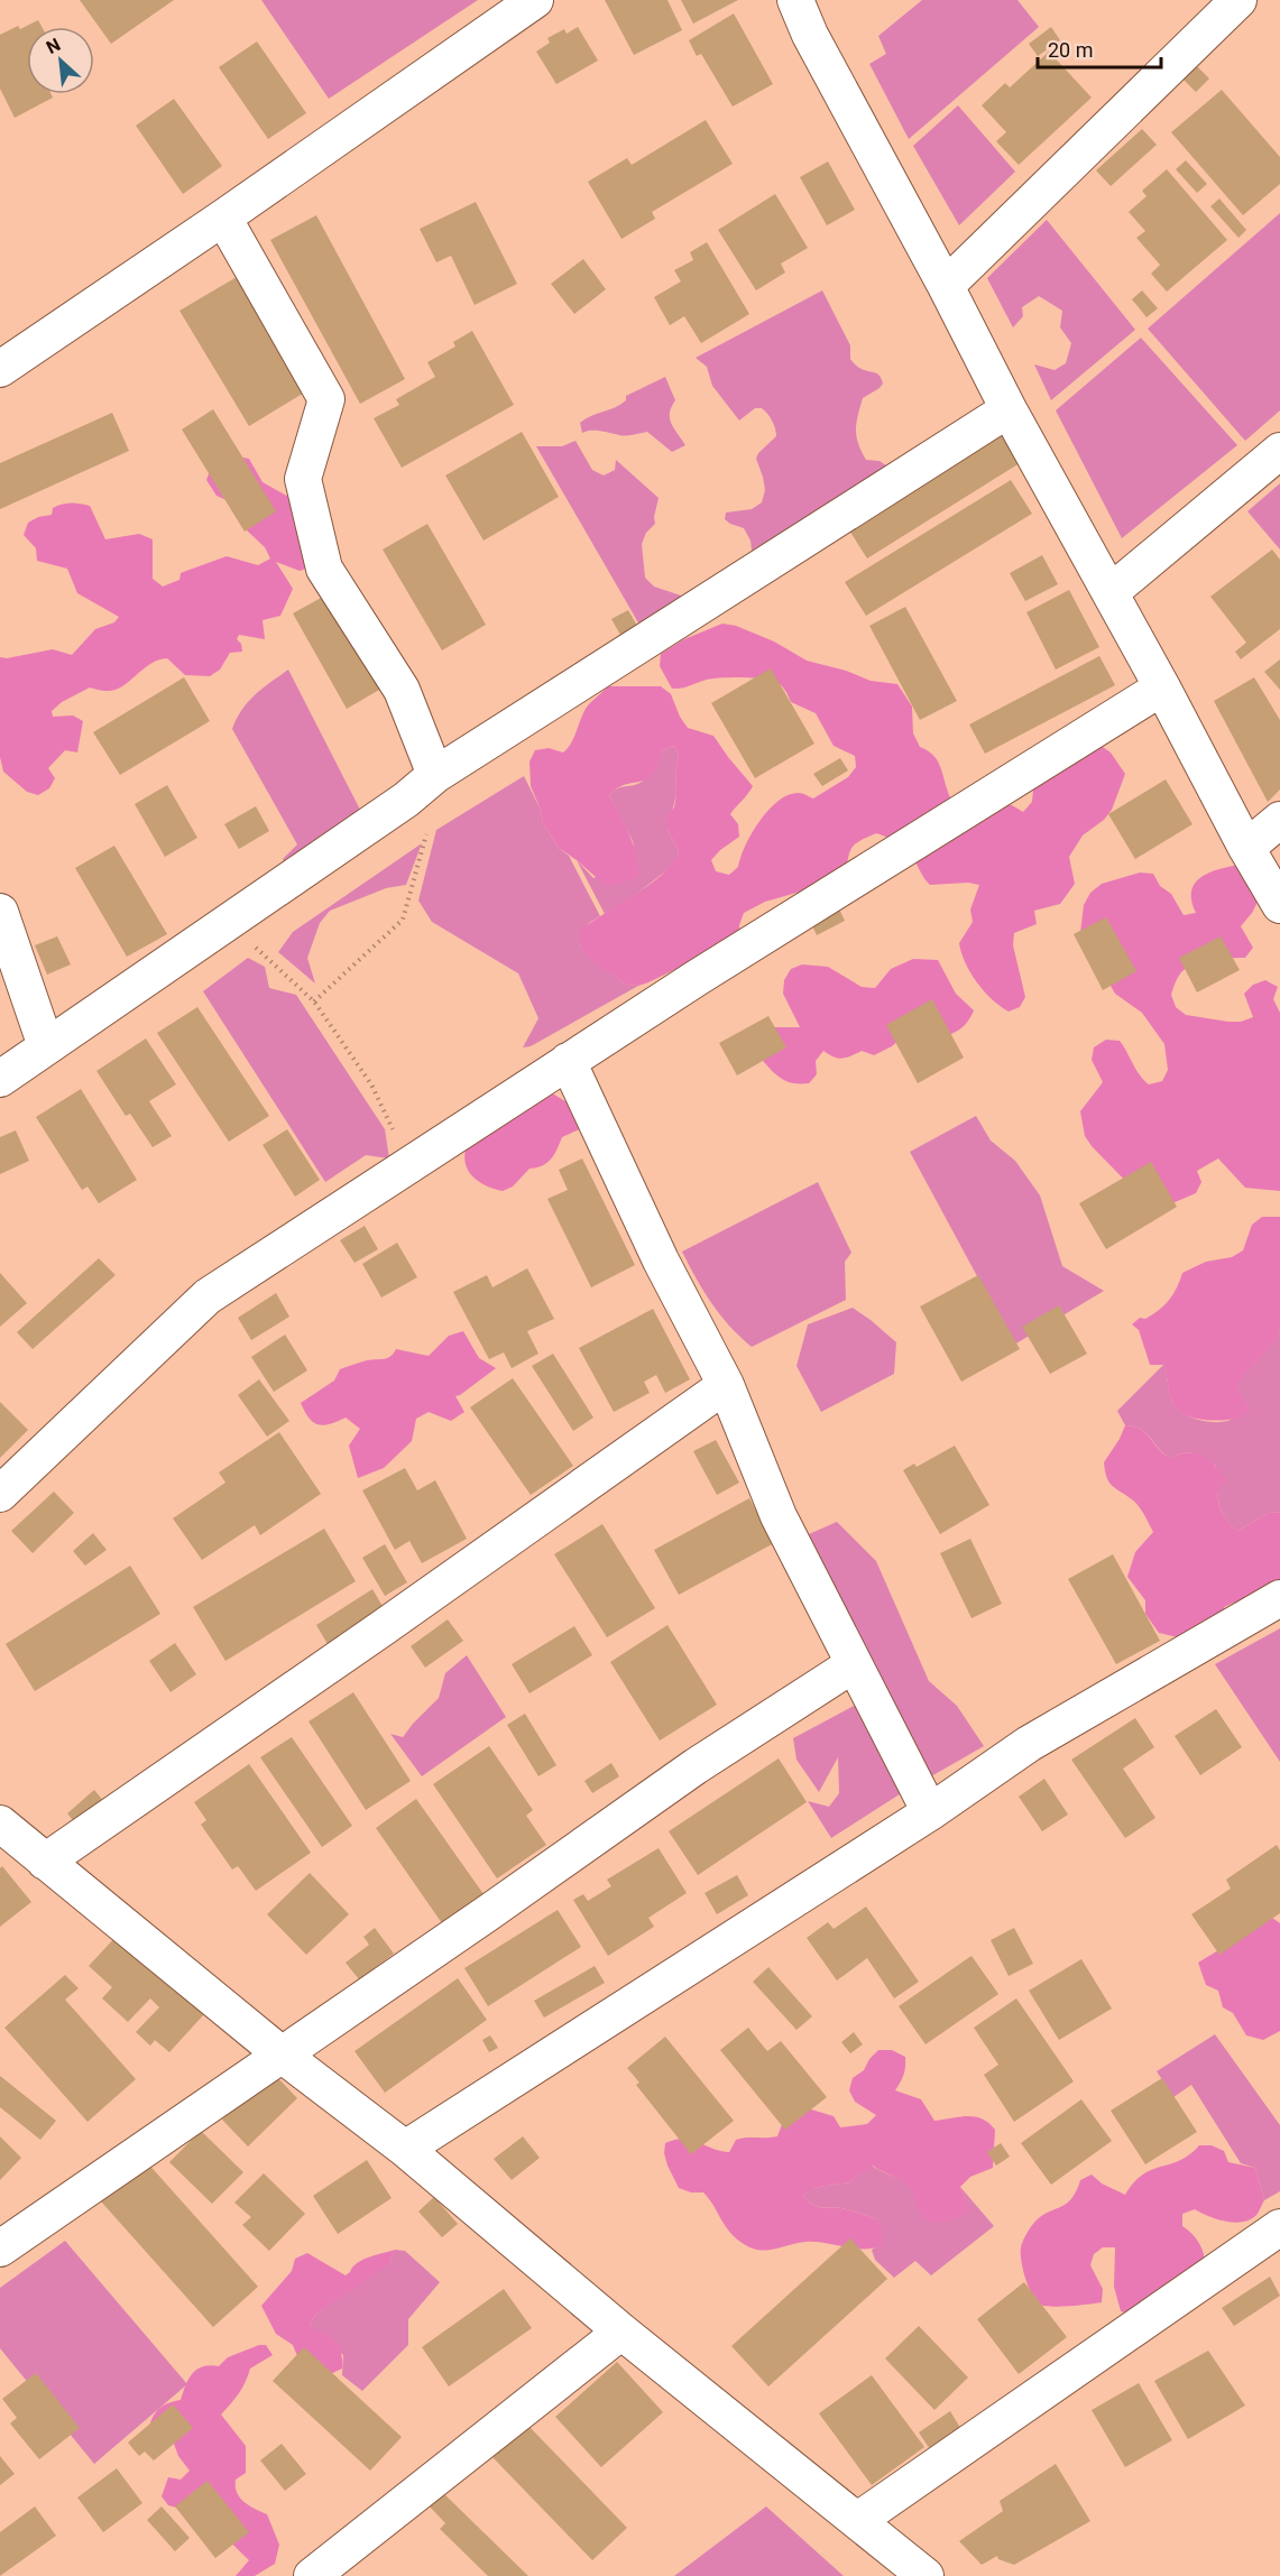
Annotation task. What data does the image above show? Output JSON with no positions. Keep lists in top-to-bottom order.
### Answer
{
  "scale_bar": "20 m",
  "north": "top left"
}
